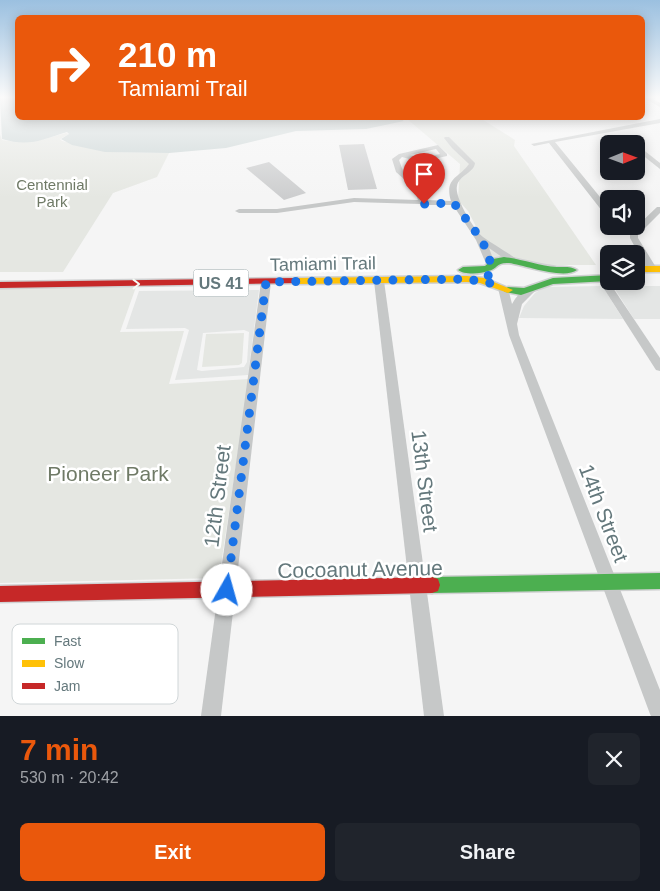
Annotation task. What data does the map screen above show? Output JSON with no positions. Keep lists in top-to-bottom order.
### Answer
{
  "streets": {
    "main road": ["Tamiami Trail", "US 41", "Cocoanut Avenue"],
    "street": ["13th Street", "12th Street", "14th Street"]
  },
  "crossings": [
    ["Tamiami Trail", "13th Street"],
    ["Tamiami Trail", "12th Street"],
    ["Tamiami Trail", "14th Street"],
    ["13th Street", "Cocoanut Avenue"],
    ["12th Street", "Cocoanut Avenue"],
    ["14th Street", "Cocoanut Avenue"]
  ],
  "parks": ["Centennial Park", "Pioneer Park"],
  "legend": ["Fast", "Slow", "Jam"],
  "north": "right",
  "page": {
    "turn": ["210 m", "Tamiami Trail"],
    "heading": ["7 min", "530 m · 20:42"],
    "buttons": ["Exit", "Share"]
  }
}
